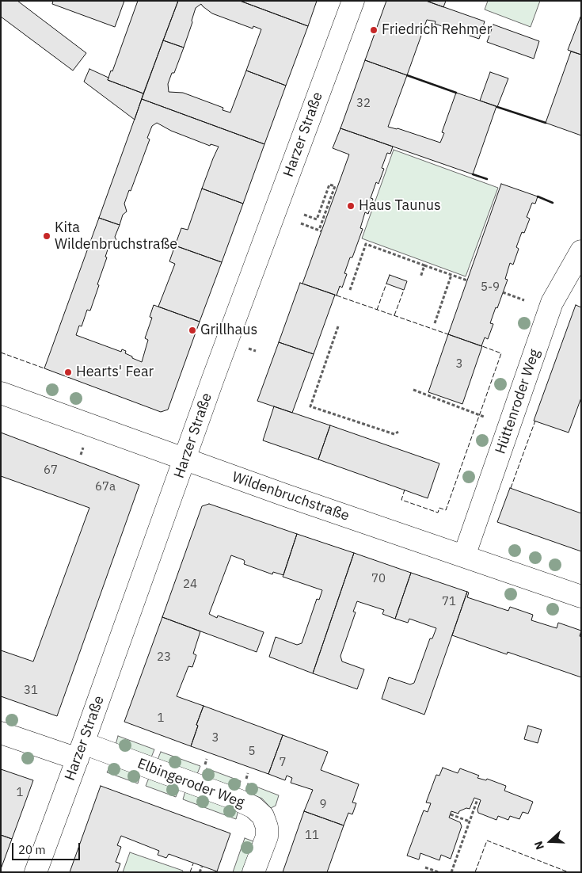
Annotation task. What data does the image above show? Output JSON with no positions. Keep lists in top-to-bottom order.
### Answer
{
  "streets": {
    "street": [
      "Harzer Straße",
      "Hüttenroder Weg",
      "Wildenbruchstraße",
      "Elbingeroder Weg"
    ]
  },
  "crossings": [
    ["Harzer Straße", "Wildenbruchstraße"],
    ["Harzer Straße", "Elbingeroder Weg"],
    ["Hüttenroder Weg", "Wildenbruchstraße"]
  ],
  "places": [
    "Friedrich Rehmer",
    "Haus Taunus",
    "Kita Wildenbruchstraße",
    "Grillhaus",
    "Hearts' Fear"
  ],
  "house_numbers": [
    "32",
    "5-9",
    "3",
    "67",
    "67a",
    "70",
    "24",
    "71",
    "23",
    "31",
    "1",
    "3",
    "5",
    "7",
    "1",
    "9",
    "11"
  ],
  "scale_bar": "20 m",
  "north": "left"
}
